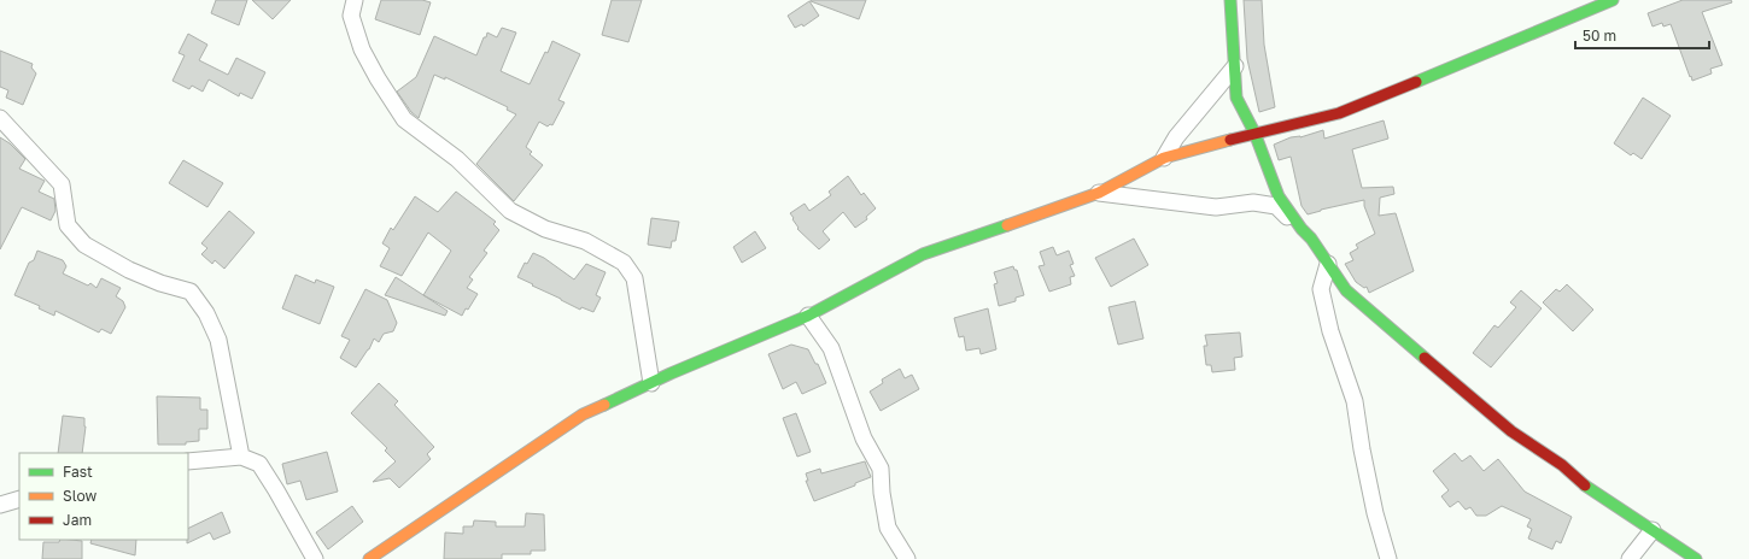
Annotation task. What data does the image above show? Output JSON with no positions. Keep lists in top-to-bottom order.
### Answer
{
  "legend": ["Fast", "Slow", "Jam"],
  "scale_bar": "50 m"
}
